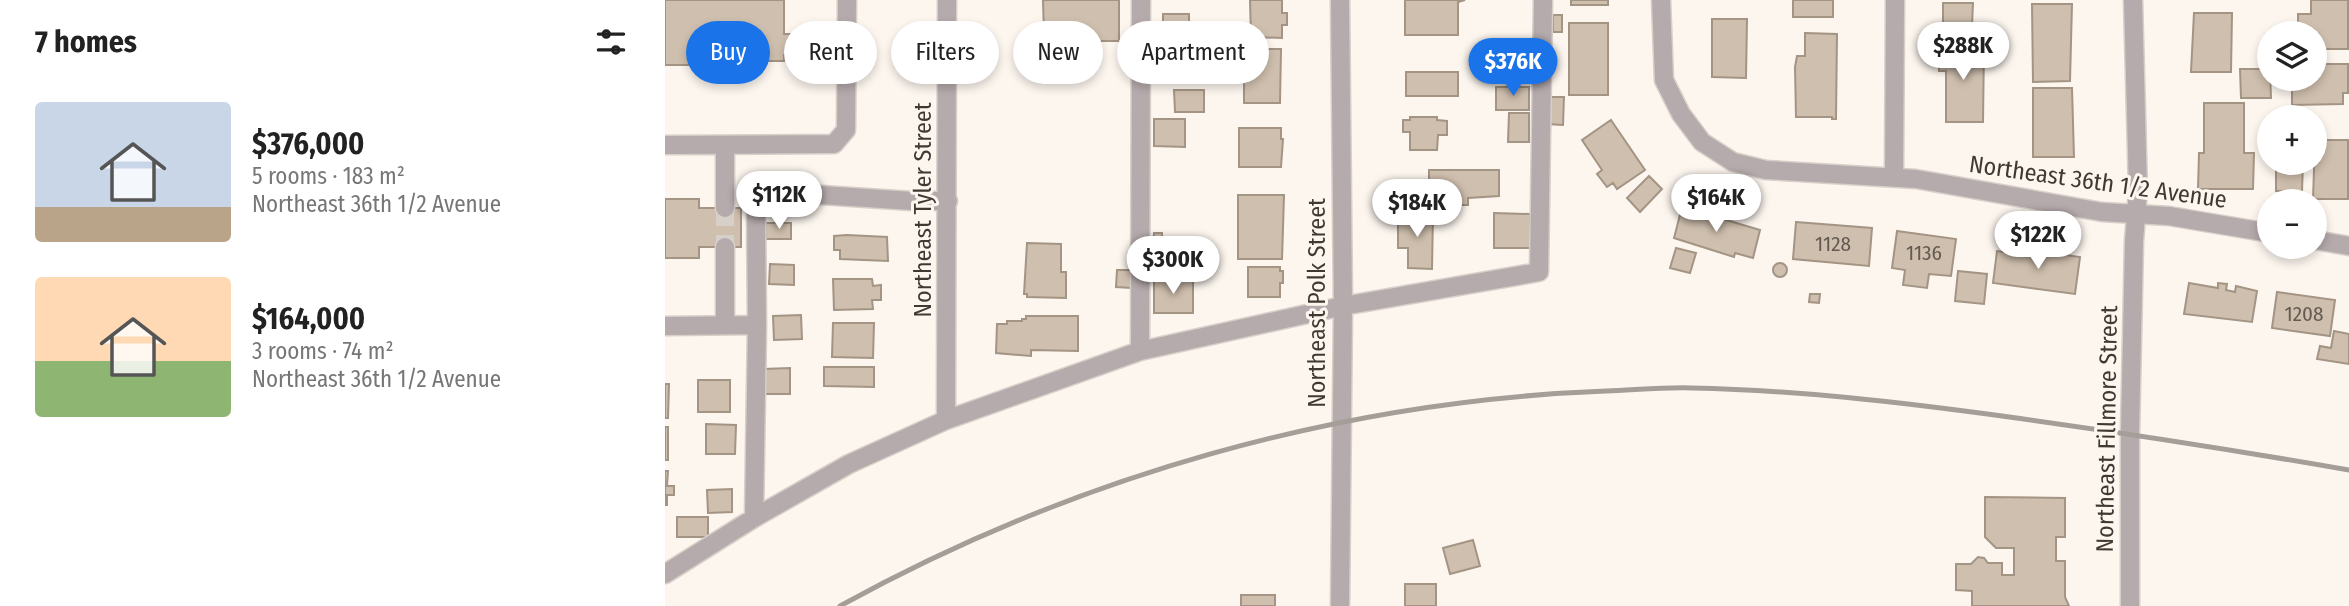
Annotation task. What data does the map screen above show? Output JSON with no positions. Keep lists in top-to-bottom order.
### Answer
{
  "streets": {
    "street": [
      "Northeast 36th 1/2 Avenue",
      "Northeast Tyler Street",
      "Northeast Polk Street",
      "Northeast Fillmore Street"
    ]
  },
  "crossings": [
    ["Northeast 36th 1/2 Avenue", "Northeast Fillmore Street"]
  ],
  "house_numbers": ["1128", "1136", "1208"],
  "page": {
    "heading": "7 homes",
    "map_buttons": ["+", "−"],
    "chip": [
      "Buy",
      "Rent",
      "Filters",
      "New",
      "Apartment"
    ],
    "price": [
      "$288K",
      "$376K",
      "$112K",
      "$164K",
      "$184K",
      "$122K",
      "$300K"
    ],
    "list": [
      {
        "name": "$376,000",
        "note": "5 rooms · 183 m² · Northeast 36th 1/2 Avenue"
      },
      {
        "name": "$164,000",
        "note": "3 rooms · 74 m² · Northeast 36th 1/2 Avenue"
      }
    ]
  }
}
